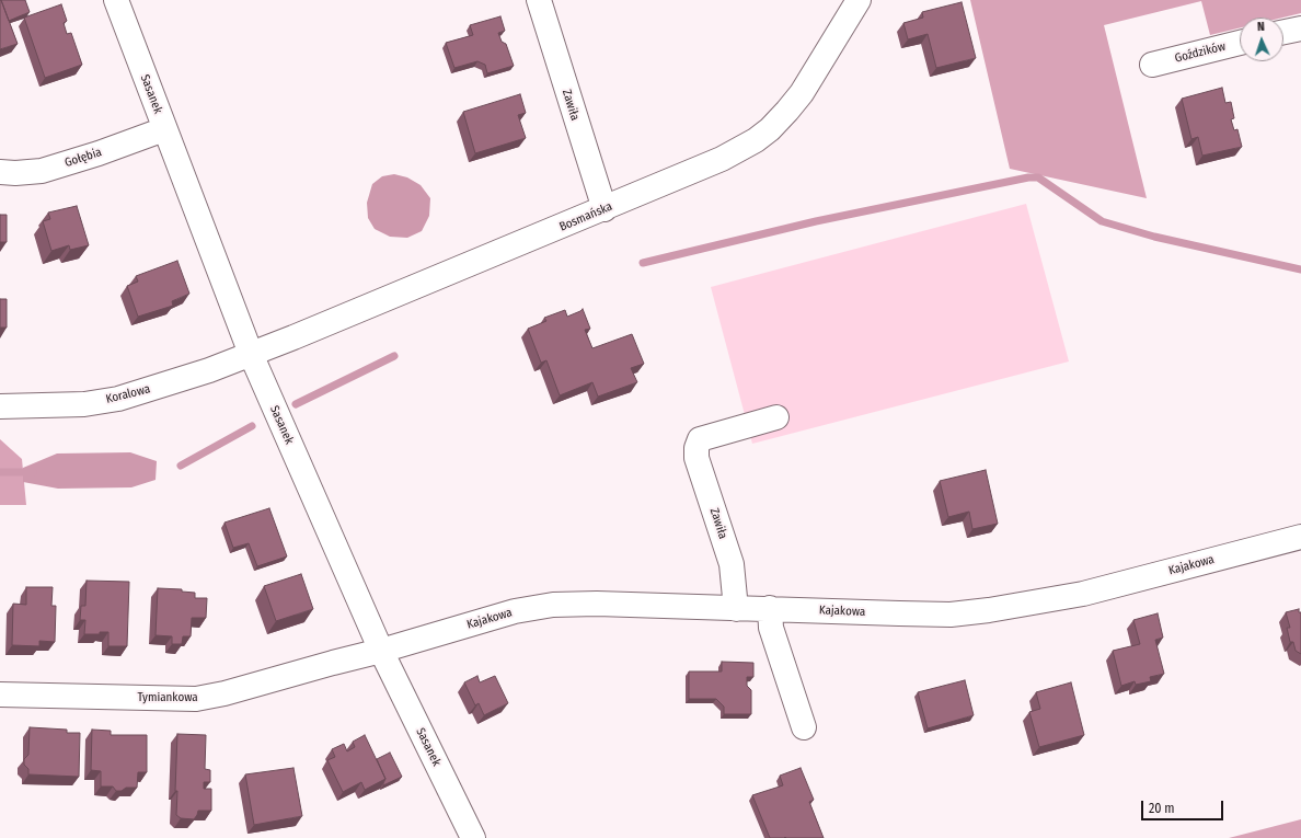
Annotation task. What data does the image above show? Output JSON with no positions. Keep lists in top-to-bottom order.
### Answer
{
  "streets": {
    "street": [
      "Goździków",
      "Sasanek",
      "Zawiła",
      "Gołębia",
      "Bosmańska",
      "Koralowa",
      "Kajakowa",
      "Tymiankowa"
    ]
  },
  "crossings": [
    ["Sasanek", "Gołębia"],
    ["Sasanek", "Bosmańska"],
    ["Sasanek", "Koralowa"],
    ["Sasanek", "Kajakowa"],
    ["Sasanek", "Tymiankowa"],
    ["Zawiła", "Bosmańska"],
    ["Zawiła", "Kajakowa"],
    ["Bosmańska", "Koralowa"],
    ["Kajakowa", "Tymiankowa"]
  ],
  "scale_bar": "20 m",
  "north": "top"
}
